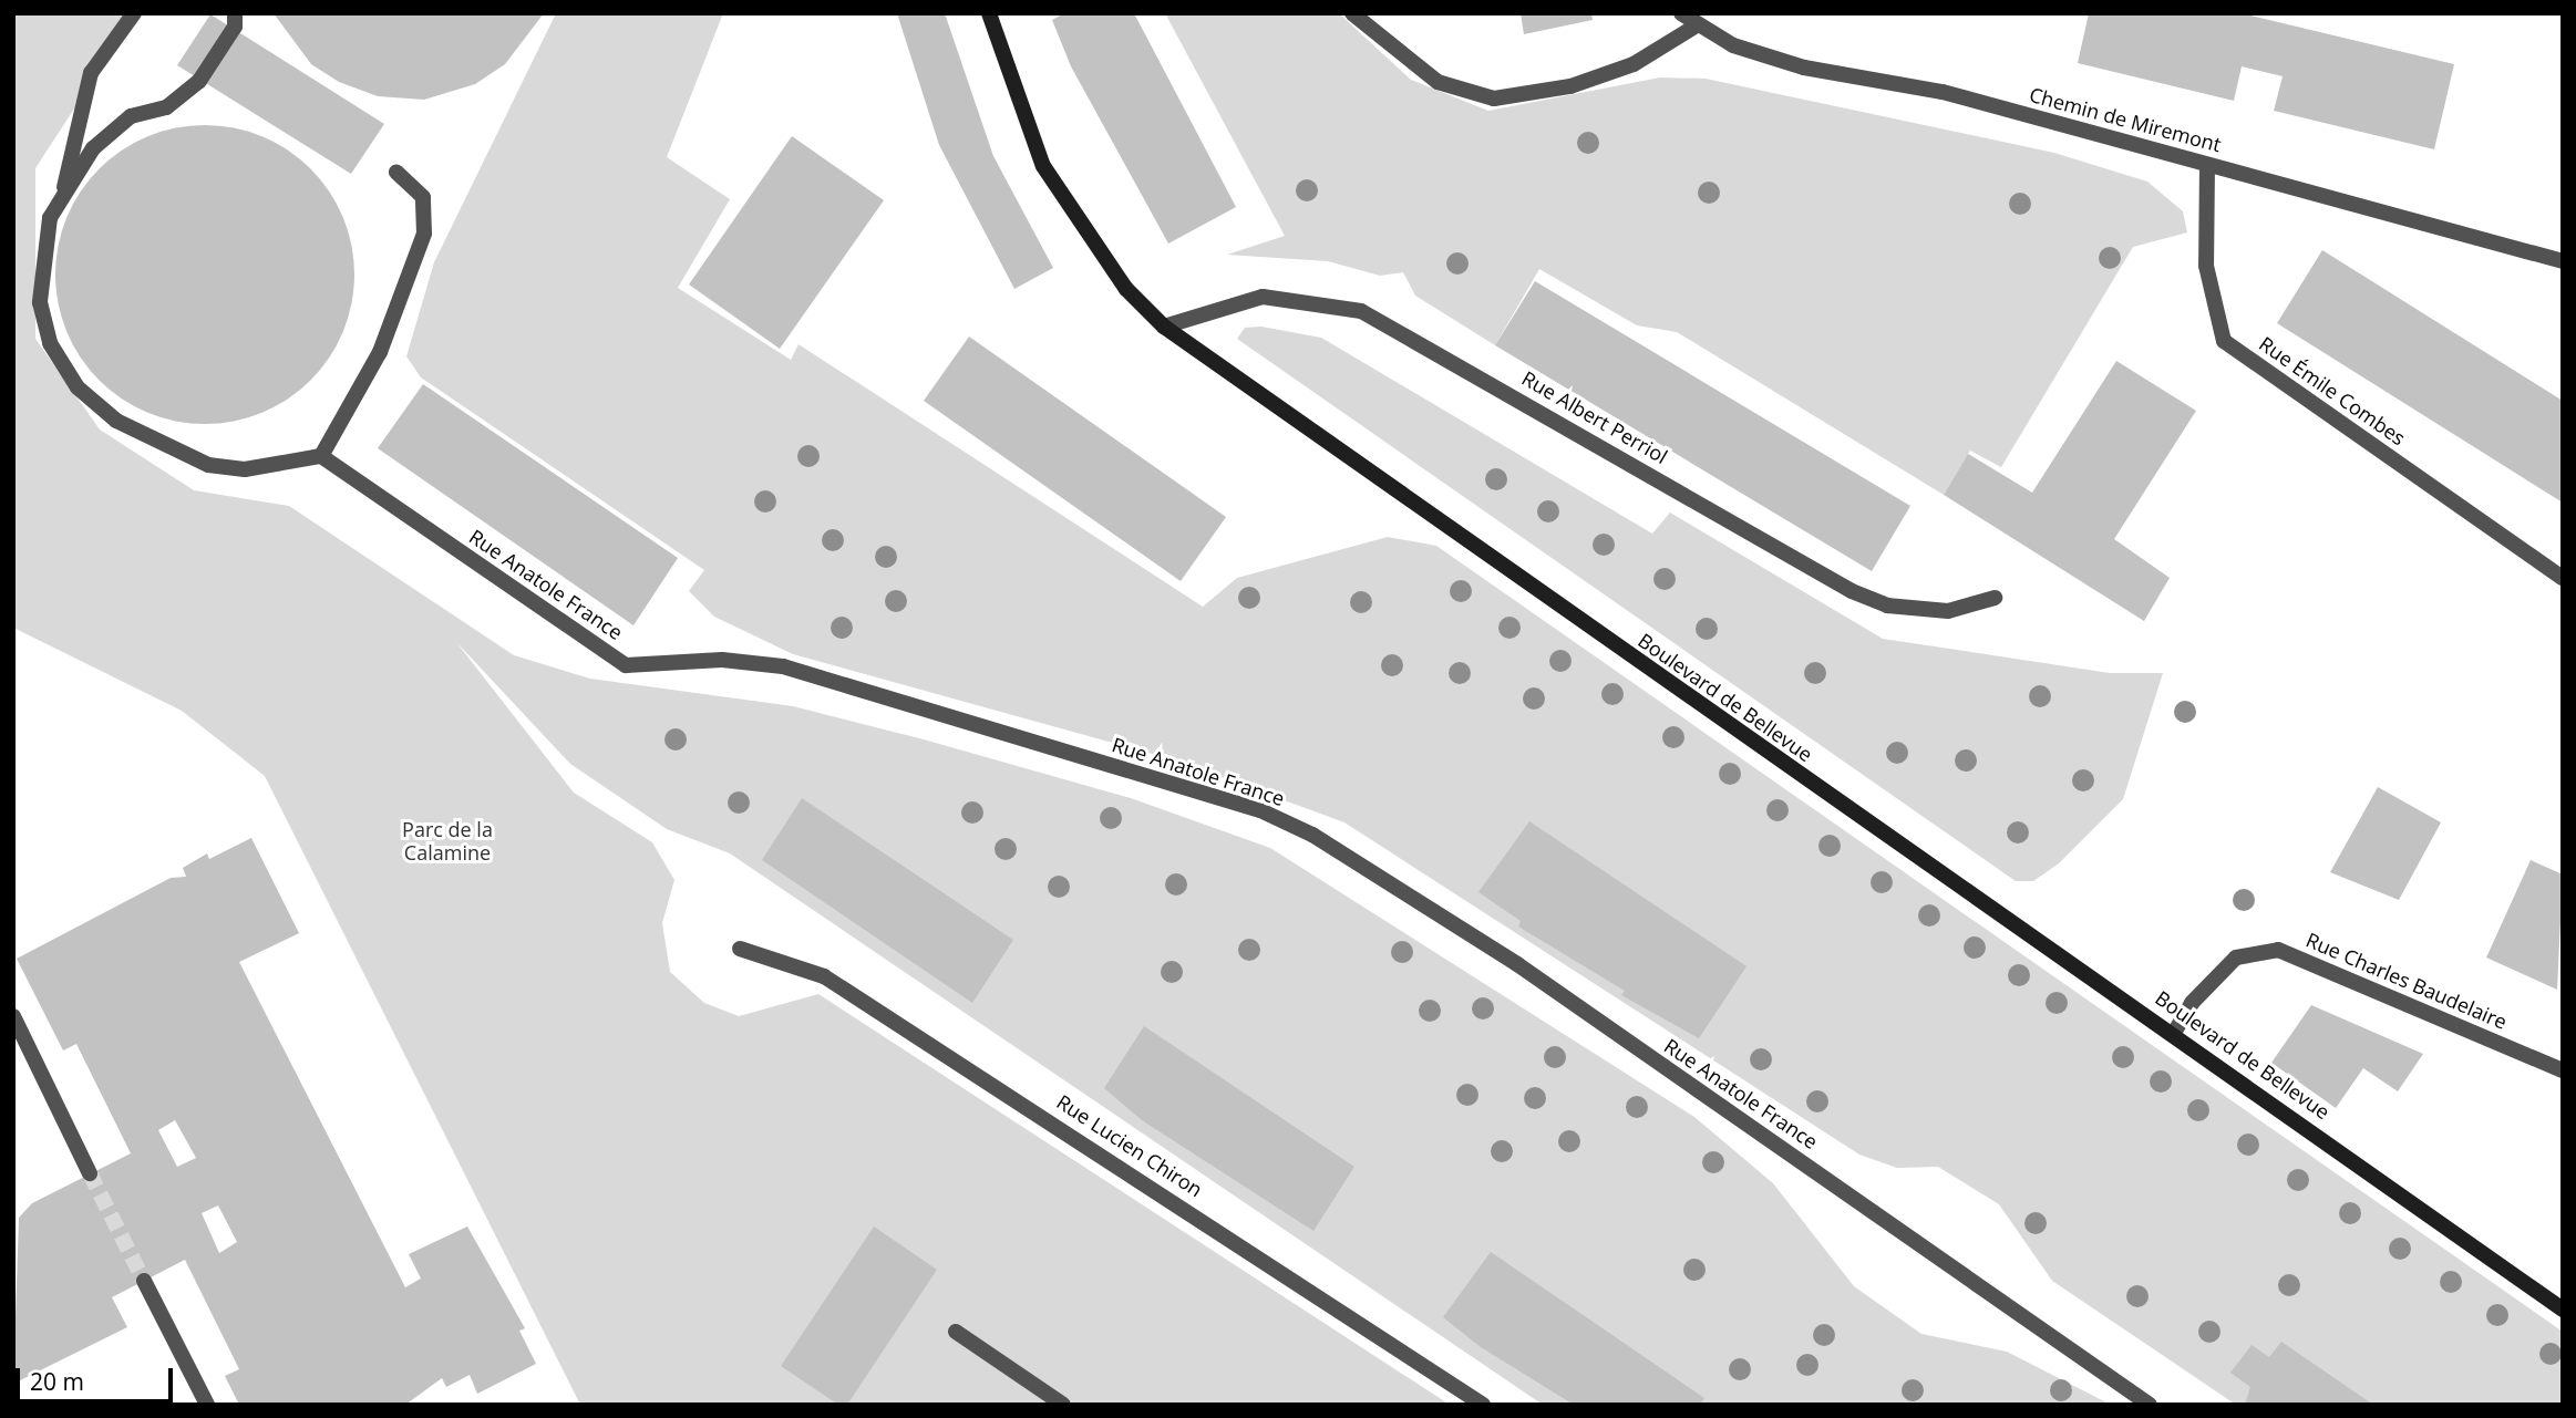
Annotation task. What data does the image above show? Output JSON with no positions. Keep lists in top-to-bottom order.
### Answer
{
  "streets": {
    "main road": ["Boulevard de Bellevue"],
    "street": [
      "Chemin de Miremont",
      "Rue Émile Combes",
      "Rue Albert Perriol",
      "Rue Anatole France",
      "Rue Charles Baudelaire",
      "Rue Lucien Chiron"
    ]
  },
  "crossings": [
    ["Chemin de Miremont", "Rue Émile Combes"],
    ["Rue Albert Perriol", "Boulevard de Bellevue"],
    ["Boulevard de Bellevue", "Rue Charles Baudelaire"]
  ],
  "parks": ["Parc de la Calamine"],
  "scale_bar": "20 m"
}
